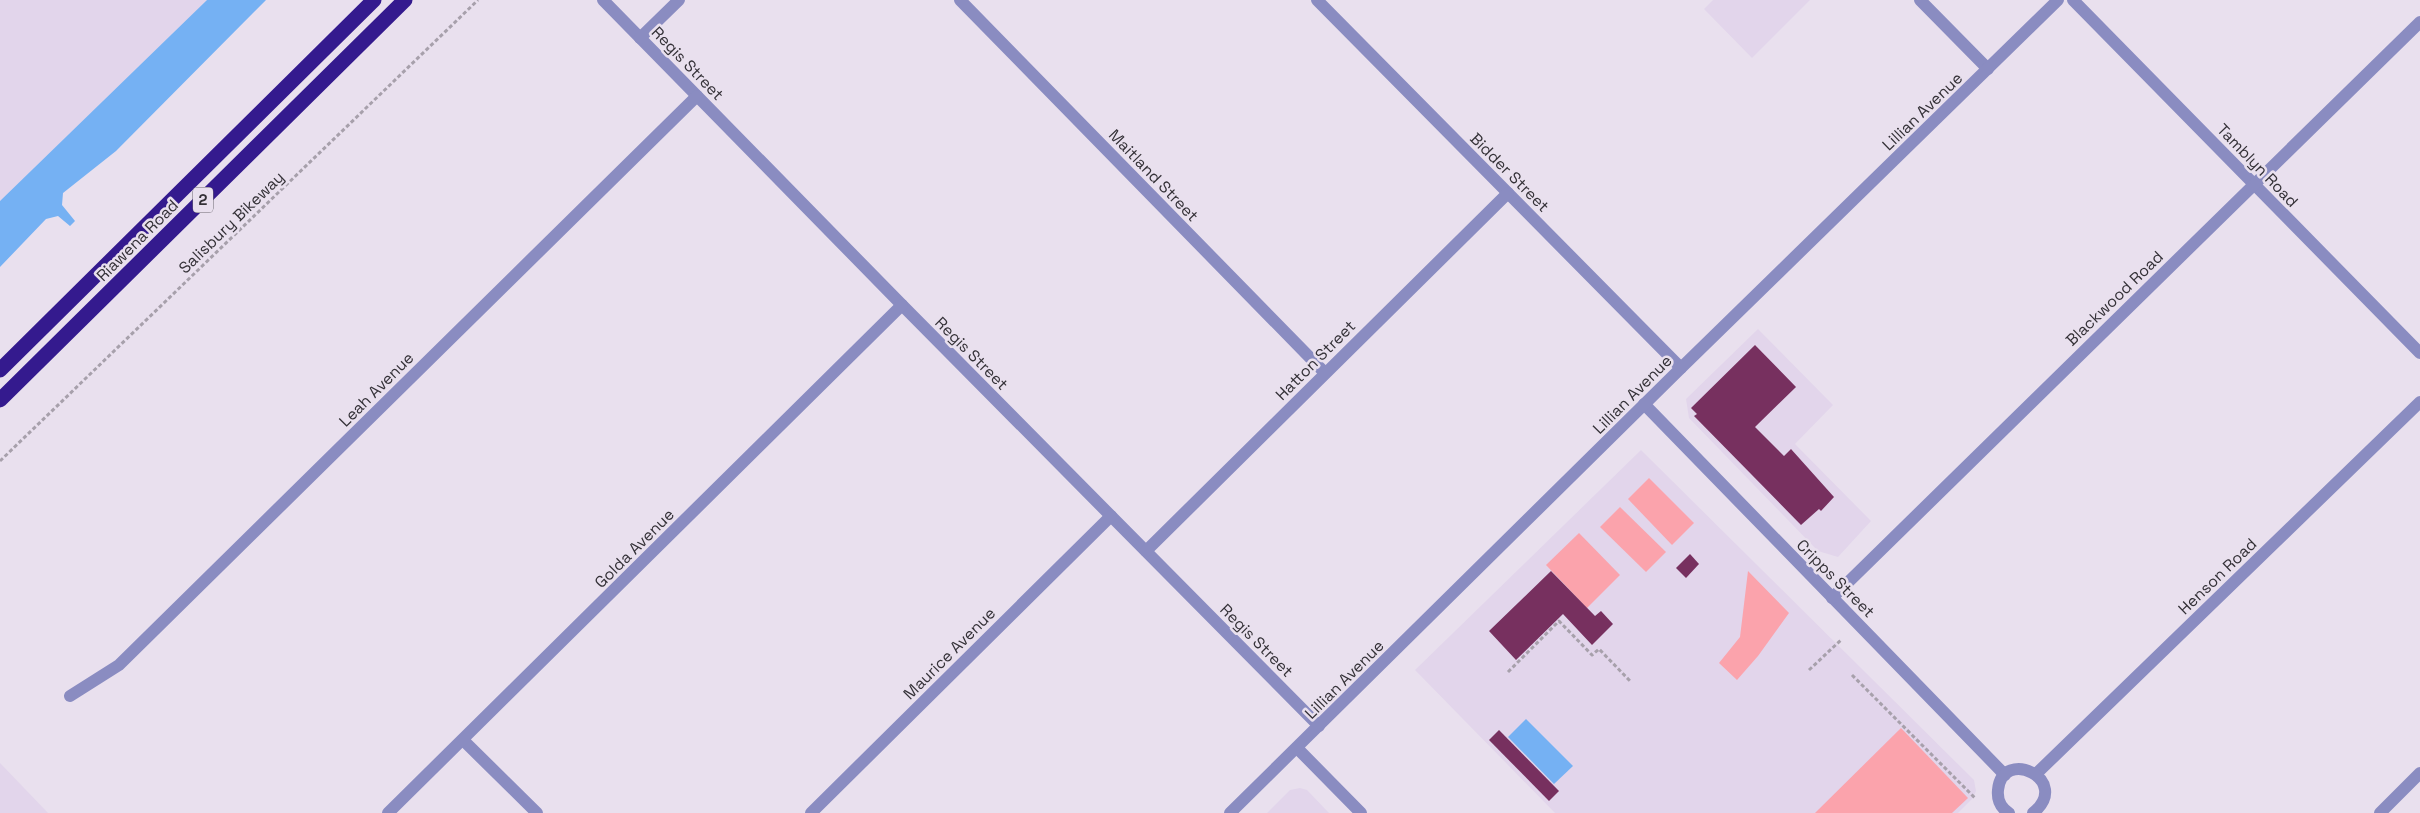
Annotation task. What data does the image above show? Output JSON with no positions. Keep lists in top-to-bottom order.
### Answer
{
  "streets": {
    "highway": ["2", "Riawena Road"],
    "street": [
      "Regis Street",
      "Lillian Avenue",
      "Tamblyn Road",
      "Bidder Street",
      "Maitland Street",
      "Blackwood Road",
      "Hatton Street",
      "Leah Avenue",
      "Golda Avenue",
      "Henson Road",
      "Cripps Street",
      "Maurice Avenue"
    ],
    "path": ["Salisbury Bikeway"]
  },
  "crossings": [
    ["Regis Street", "Lillian Avenue"],
    ["Regis Street", "Hatton Street"],
    ["Regis Street", "Leah Avenue"],
    ["Regis Street", "Golda Avenue"],
    ["Regis Street", "Maurice Avenue"],
    ["Lillian Avenue", "Bidder Street"],
    ["Lillian Avenue", "Cripps Street"],
    ["Tamblyn Road", "Blackwood Road"],
    ["Bidder Street", "Hatton Street"],
    ["Maitland Street", "Hatton Street"],
    ["Blackwood Road", "Cripps Street"]
  ]
}
